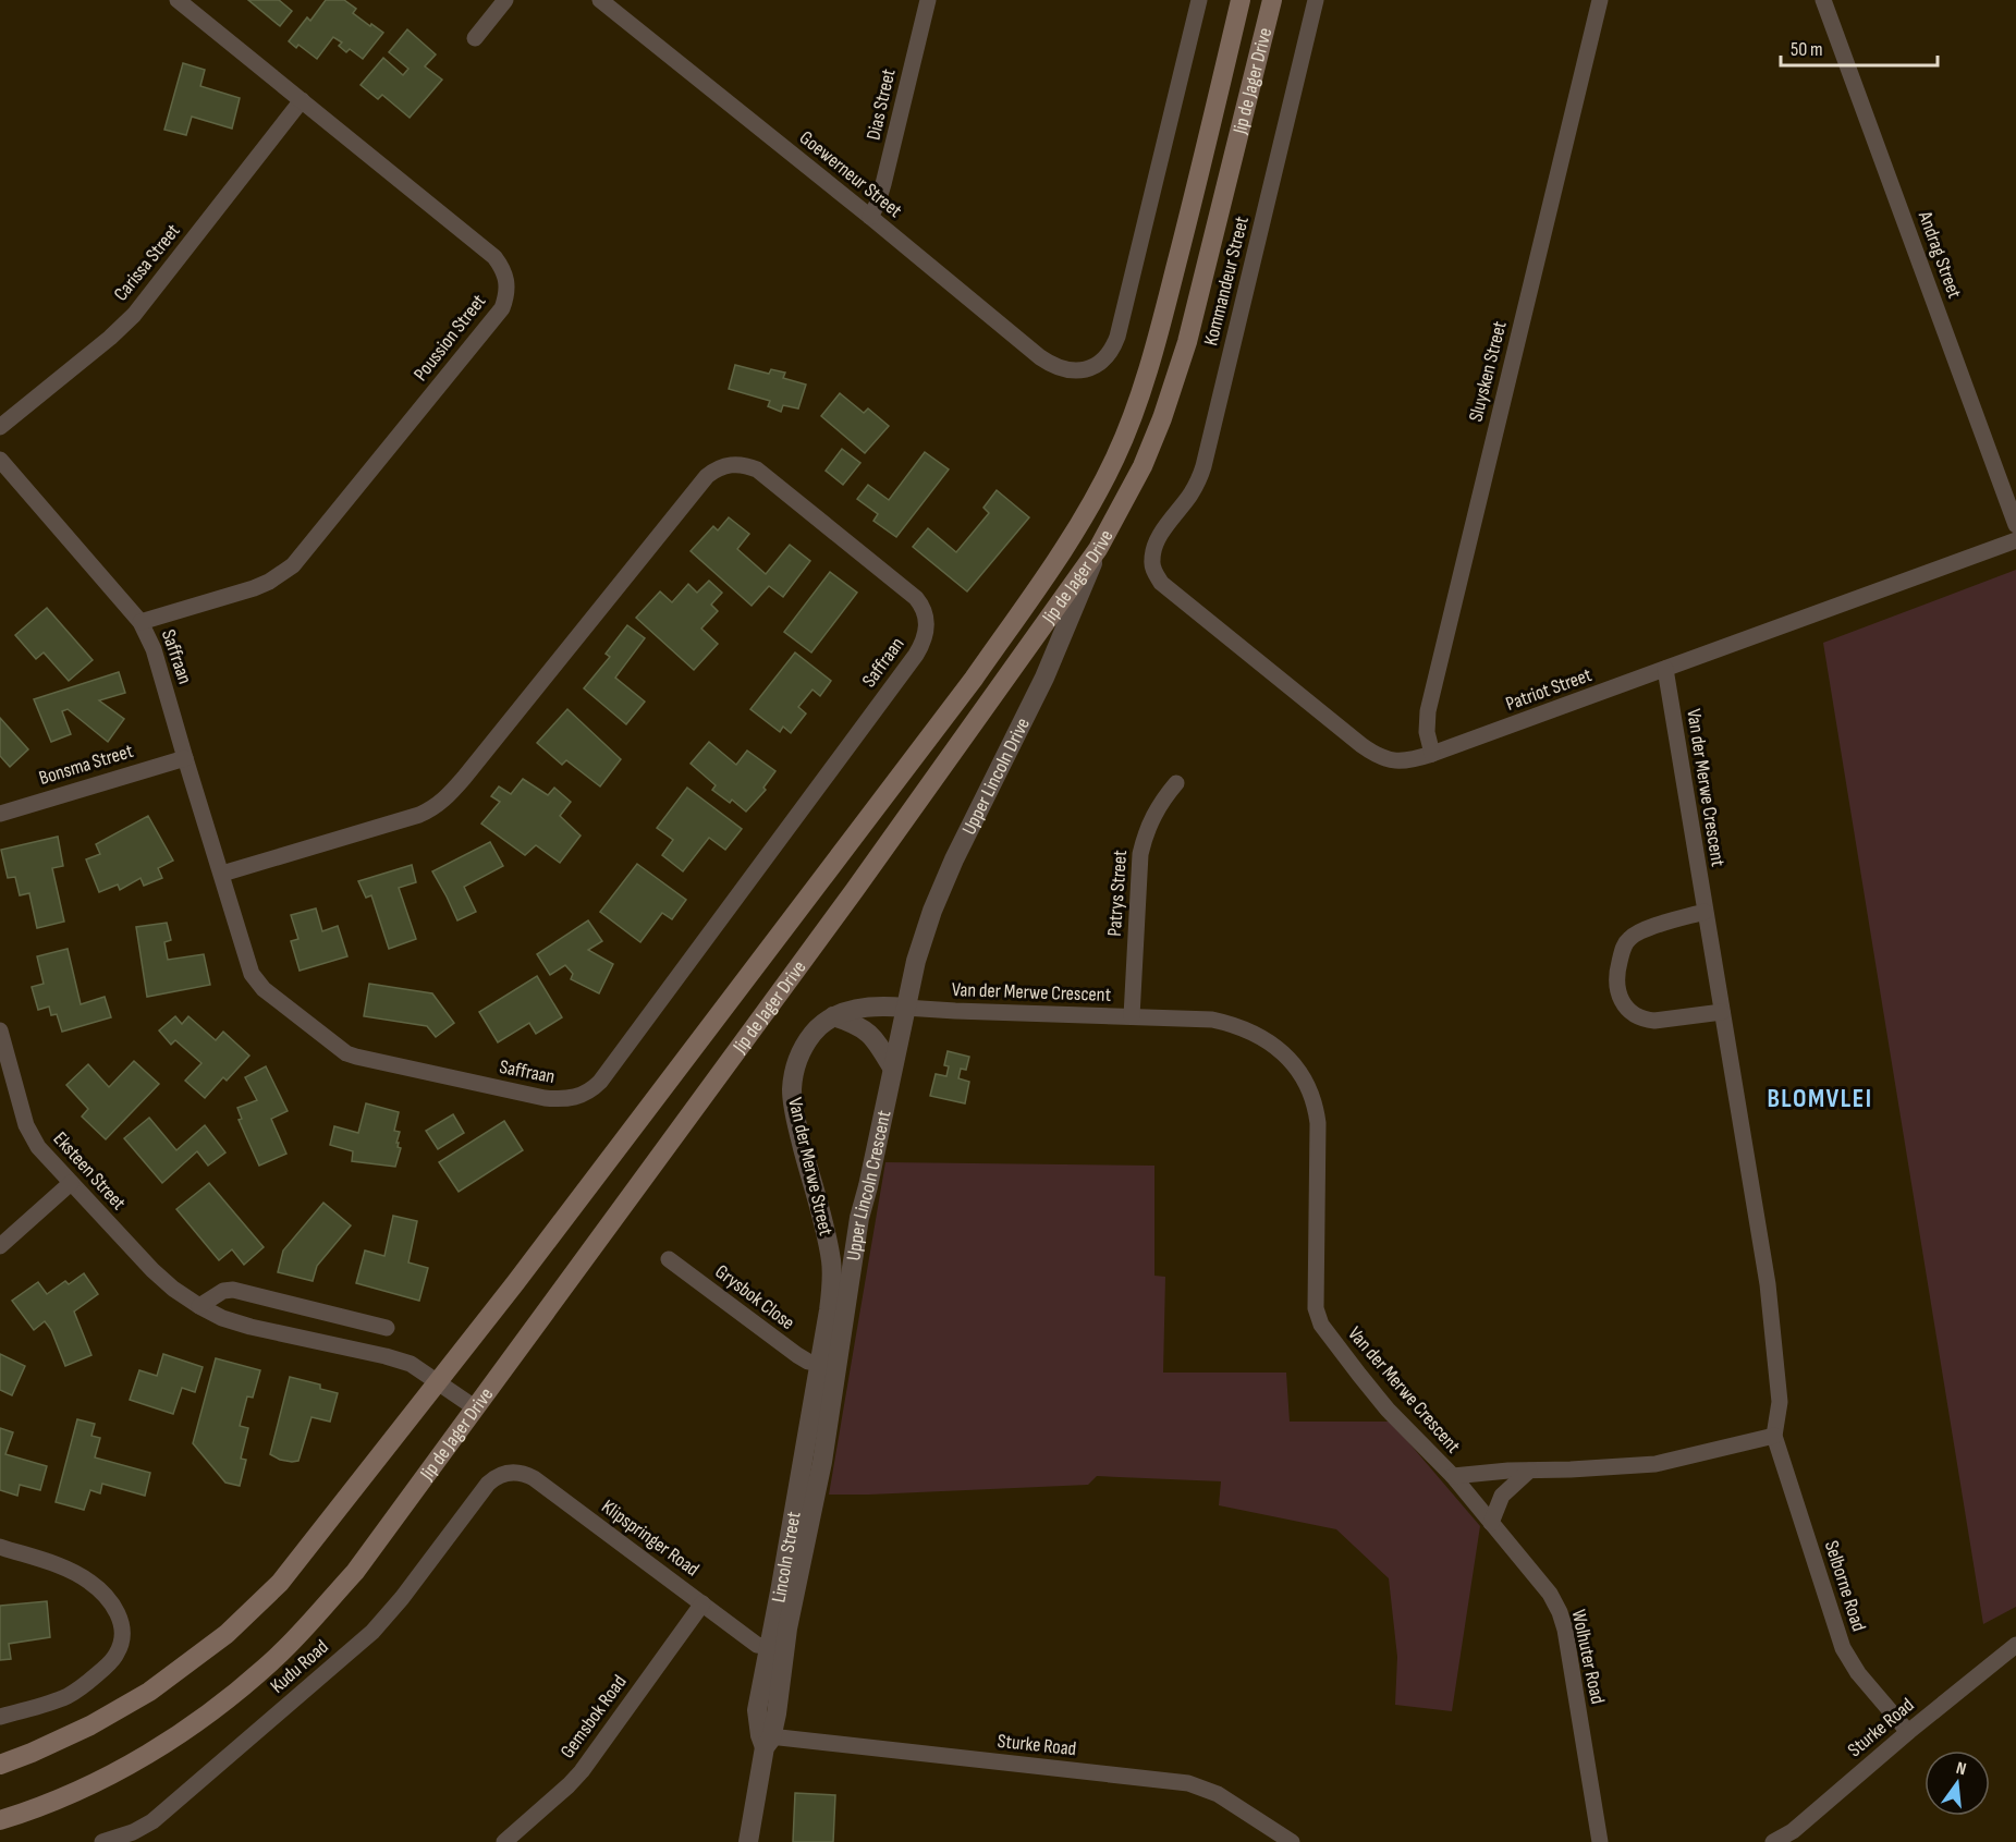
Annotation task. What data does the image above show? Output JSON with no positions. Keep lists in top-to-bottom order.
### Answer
{
  "streets": {
    "main road": ["Jip de Jager Drive"],
    "street": [
      "Dias Street",
      "Goewerneur Street",
      "Andrag Street",
      "Carissa Street",
      "Kommandeur Street",
      "Poussion Street",
      "Sluysken Street",
      "Saffraan",
      "Patriot Street",
      "Bonsma Street",
      "Upper Lincoln Drive",
      "Van der Merwe Crescent",
      "Patrys Street",
      "Van der Merwe Street",
      "Eksteen Street",
      "Upper Lincoln Crescent",
      "Grysbok Close",
      "Klipspringer Road",
      "Lincoln Street",
      "Selborne Road",
      "Wolhuter Road",
      "Kudu Road",
      "Gemsbok Road",
      "Sturke Road"
    ]
  },
  "crossings": [
    ["Jip de Jager Drive", "Upper Lincoln Drive"],
    ["Jip de Jager Drive", "Eksteen Street"],
    ["Dias Street", "Goewerneur Street"],
    ["Carissa Street", "Poussion Street"],
    ["Kommandeur Street", "Patriot Street"],
    ["Poussion Street", "Saffraan"],
    ["Sluysken Street", "Patriot Street"],
    ["Saffraan", "Bonsma Street"],
    ["Patriot Street", "Van der Merwe Crescent"],
    ["Upper Lincoln Drive", "Van der Merwe Crescent"],
    ["Upper Lincoln Drive", "Van der Merwe Street"],
    ["Upper Lincoln Drive", "Upper Lincoln Crescent"],
    ["Van der Merwe Crescent", "Patrys Street"],
    ["Van der Merwe Crescent", "Van der Merwe Street"],
    ["Van der Merwe Crescent", "Upper Lincoln Crescent"],
    ["Van der Merwe Crescent", "Selborne Road"],
    ["Van der Merwe Crescent", "Wolhuter Road"],
    ["Van der Merwe Street", "Upper Lincoln Crescent"],
    ["Van der Merwe Street", "Grysbok Close"],
    ["Van der Merwe Street", "Lincoln Street"],
    ["Upper Lincoln Crescent", "Grysbok Close"],
    ["Upper Lincoln Crescent", "Lincoln Street"],
    ["Grysbok Close", "Lincoln Street"],
    ["Klipspringer Road", "Lincoln Street"],
    ["Klipspringer Road", "Kudu Road"],
    ["Klipspringer Road", "Gemsbok Road"],
    ["Lincoln Street", "Sturke Road"],
    ["Selborne Road", "Sturke Road"]
  ],
  "districts": ["BLOMVLEI"],
  "scale_bar": "50 m",
  "north": "top"
}
